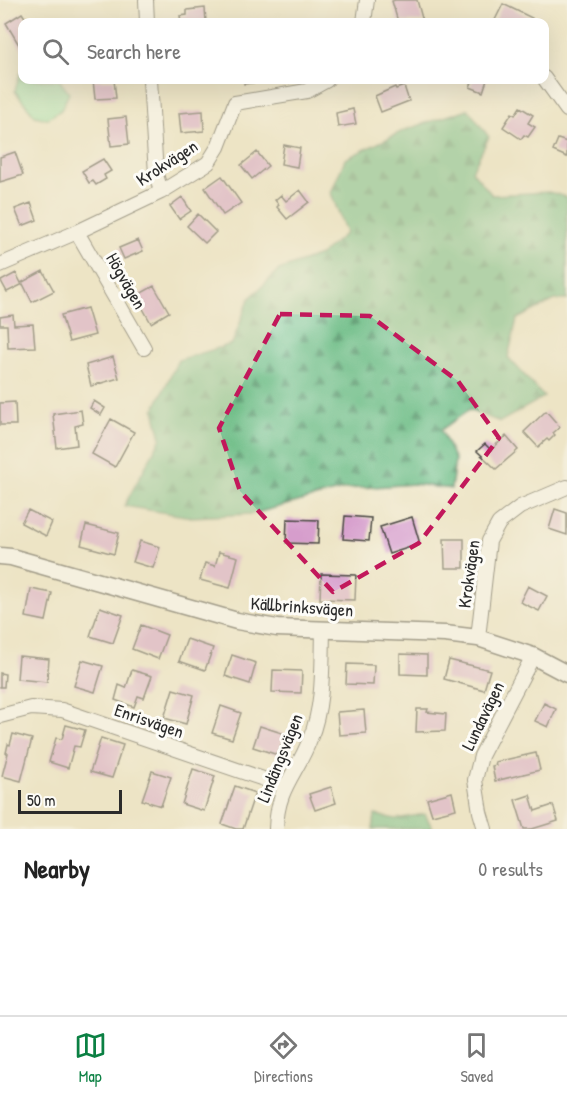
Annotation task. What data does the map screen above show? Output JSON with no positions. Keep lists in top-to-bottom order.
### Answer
{
  "streets": {
    "street": [
      "Krokvägen",
      "Högvägen",
      "Källbrinksvägen",
      "Lundavägen",
      "Enrisvägen",
      "Lindängsvägen"
    ]
  },
  "crossings": [
    ["Krokvägen", "Högvägen"],
    ["Krokvägen", "Källbrinksvägen"],
    ["Källbrinksvägen", "Lundavägen"],
    ["Källbrinksvägen", "Lindängsvägen"],
    ["Enrisvägen", "Lindängsvägen"]
  ],
  "scale_bar": "50 m",
  "page": {
    "search": "Search here",
    "scale": "50 m",
    "heading": ["Nearby", "0 results"],
    "nav": ["Map", "Directions", "Saved"]
  }
}
